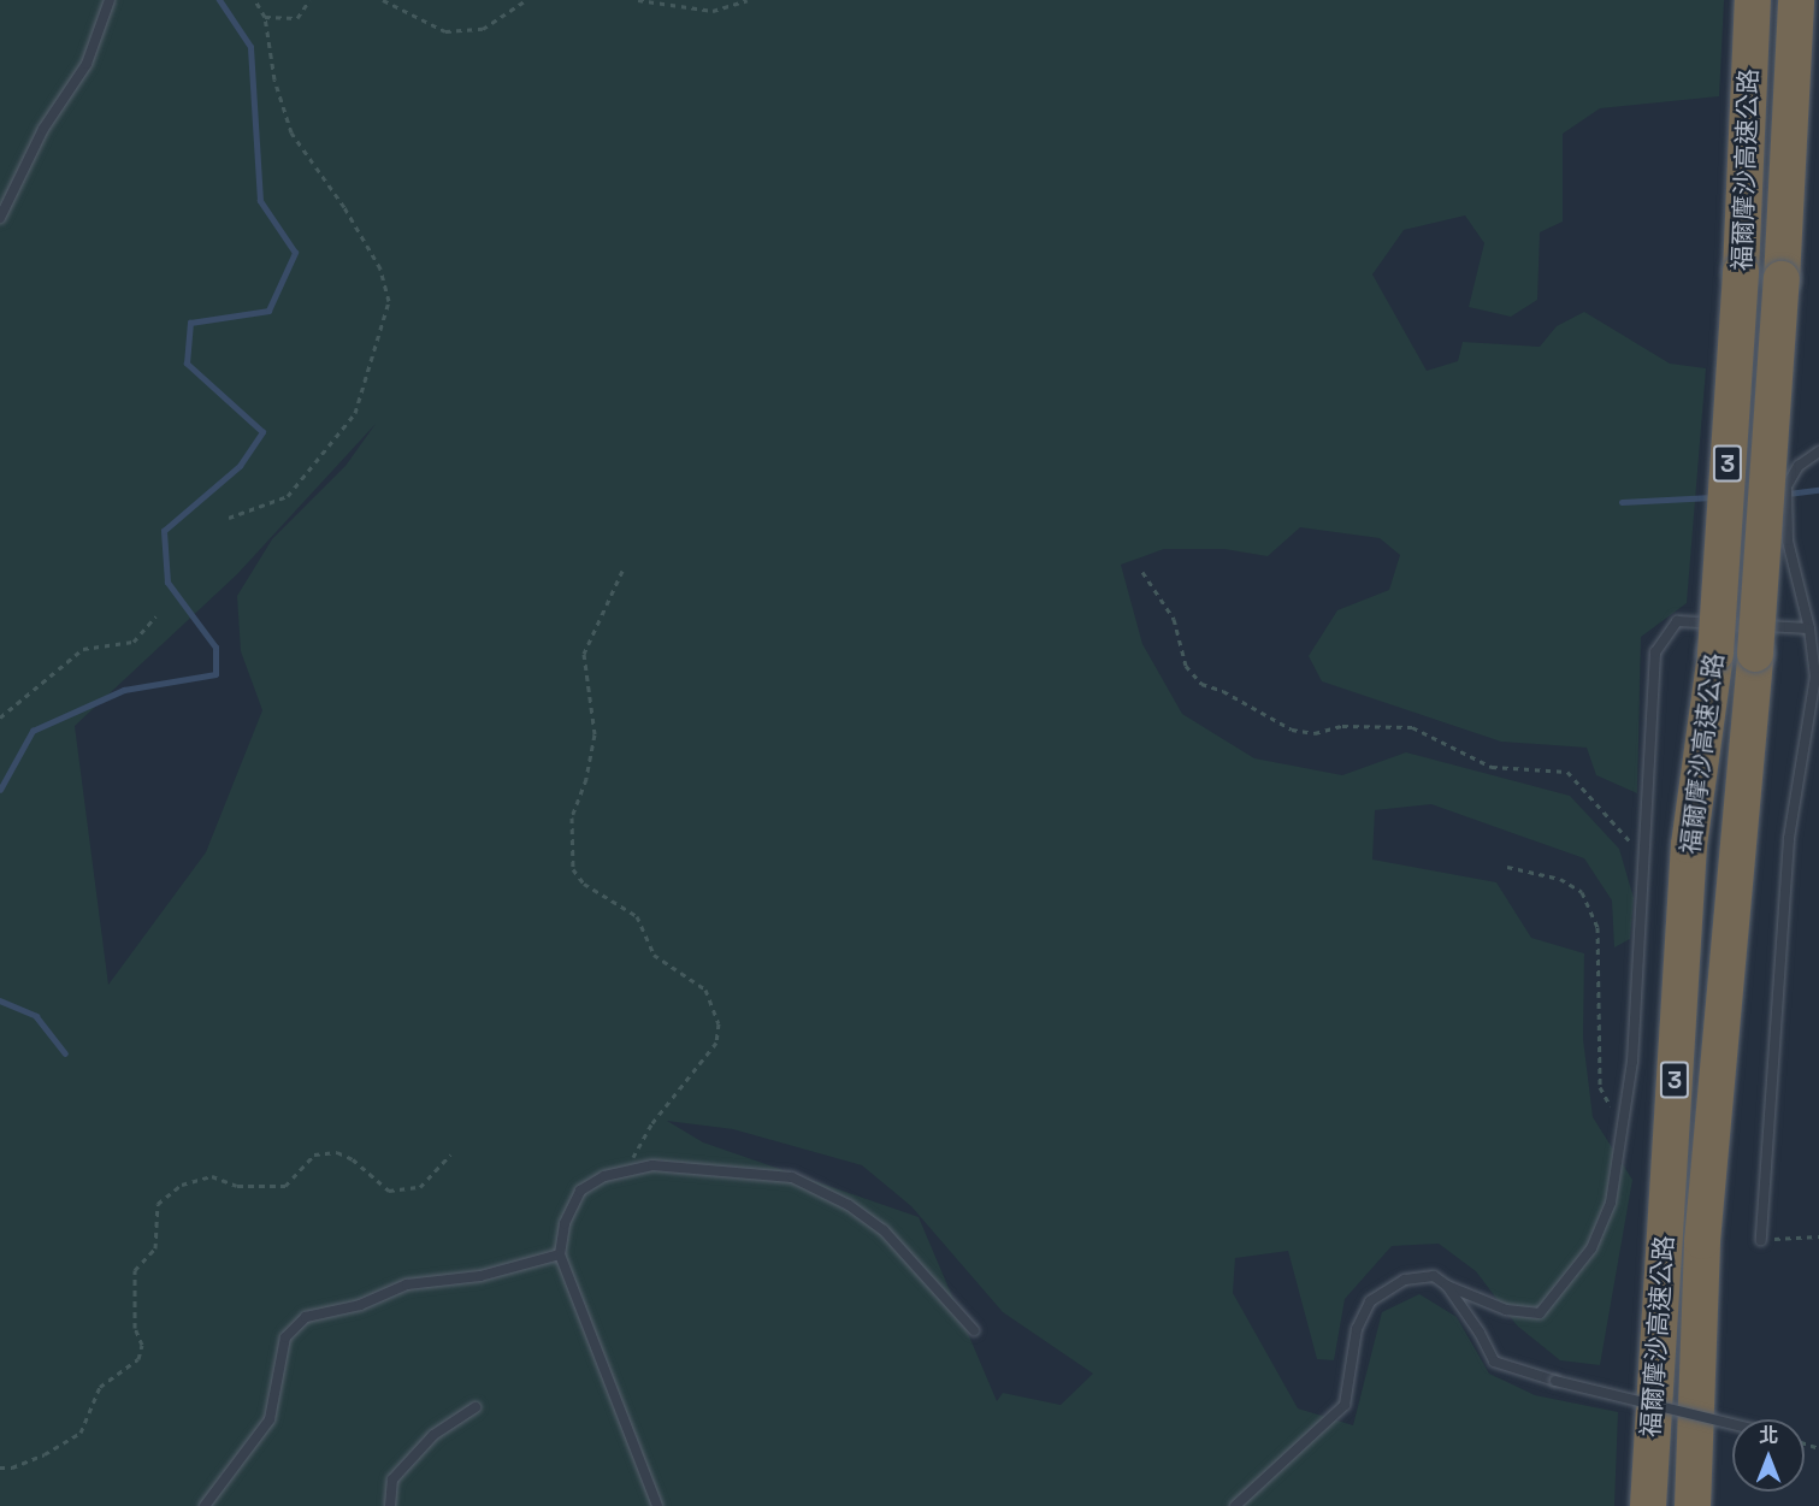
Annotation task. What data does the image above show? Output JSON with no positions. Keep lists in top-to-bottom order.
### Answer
{
  "streets": {
    "highway": ["福爾摩沙高速公路", "3"]
  },
  "north": "top"
}
